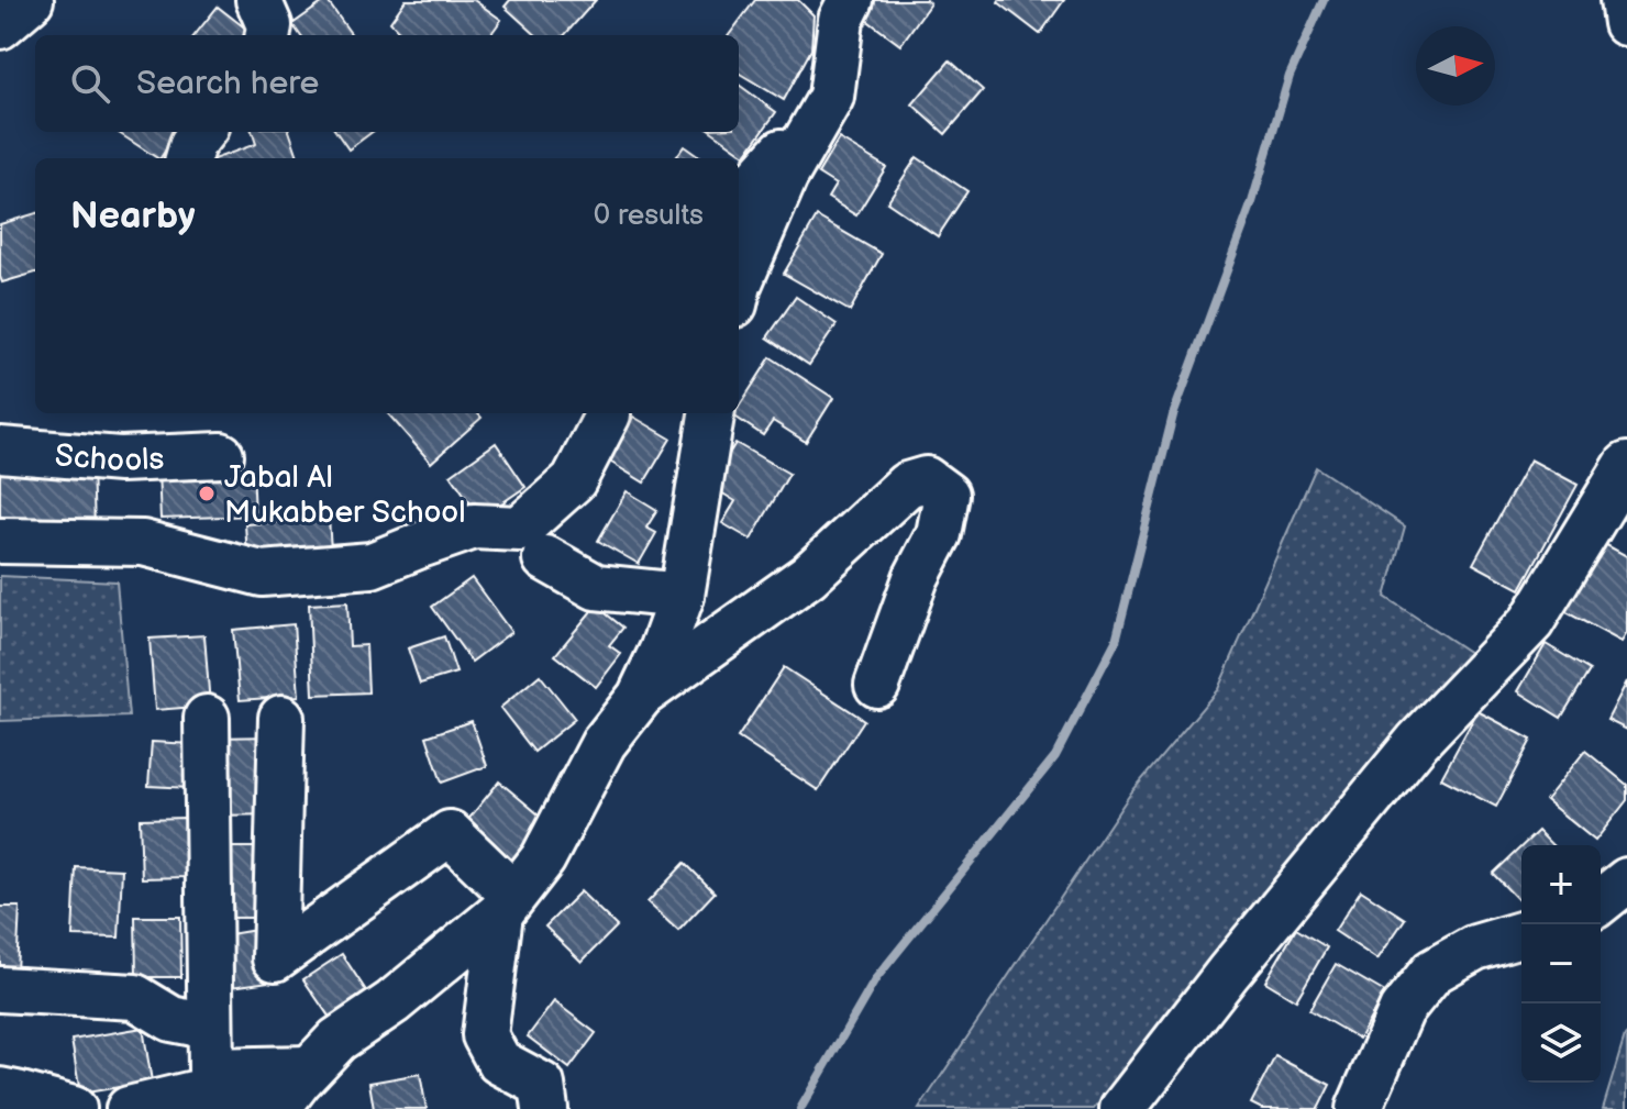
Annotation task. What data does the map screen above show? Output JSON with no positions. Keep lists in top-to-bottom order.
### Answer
{
  "streets": {
    "street": ["Schools"]
  },
  "places": ["Jabal Al Mukabber School"],
  "north": "right",
  "page": {
    "search": "Search here",
    "heading": ["Nearby", "0 results"],
    "map_buttons": ["+", "−"]
  }
}
